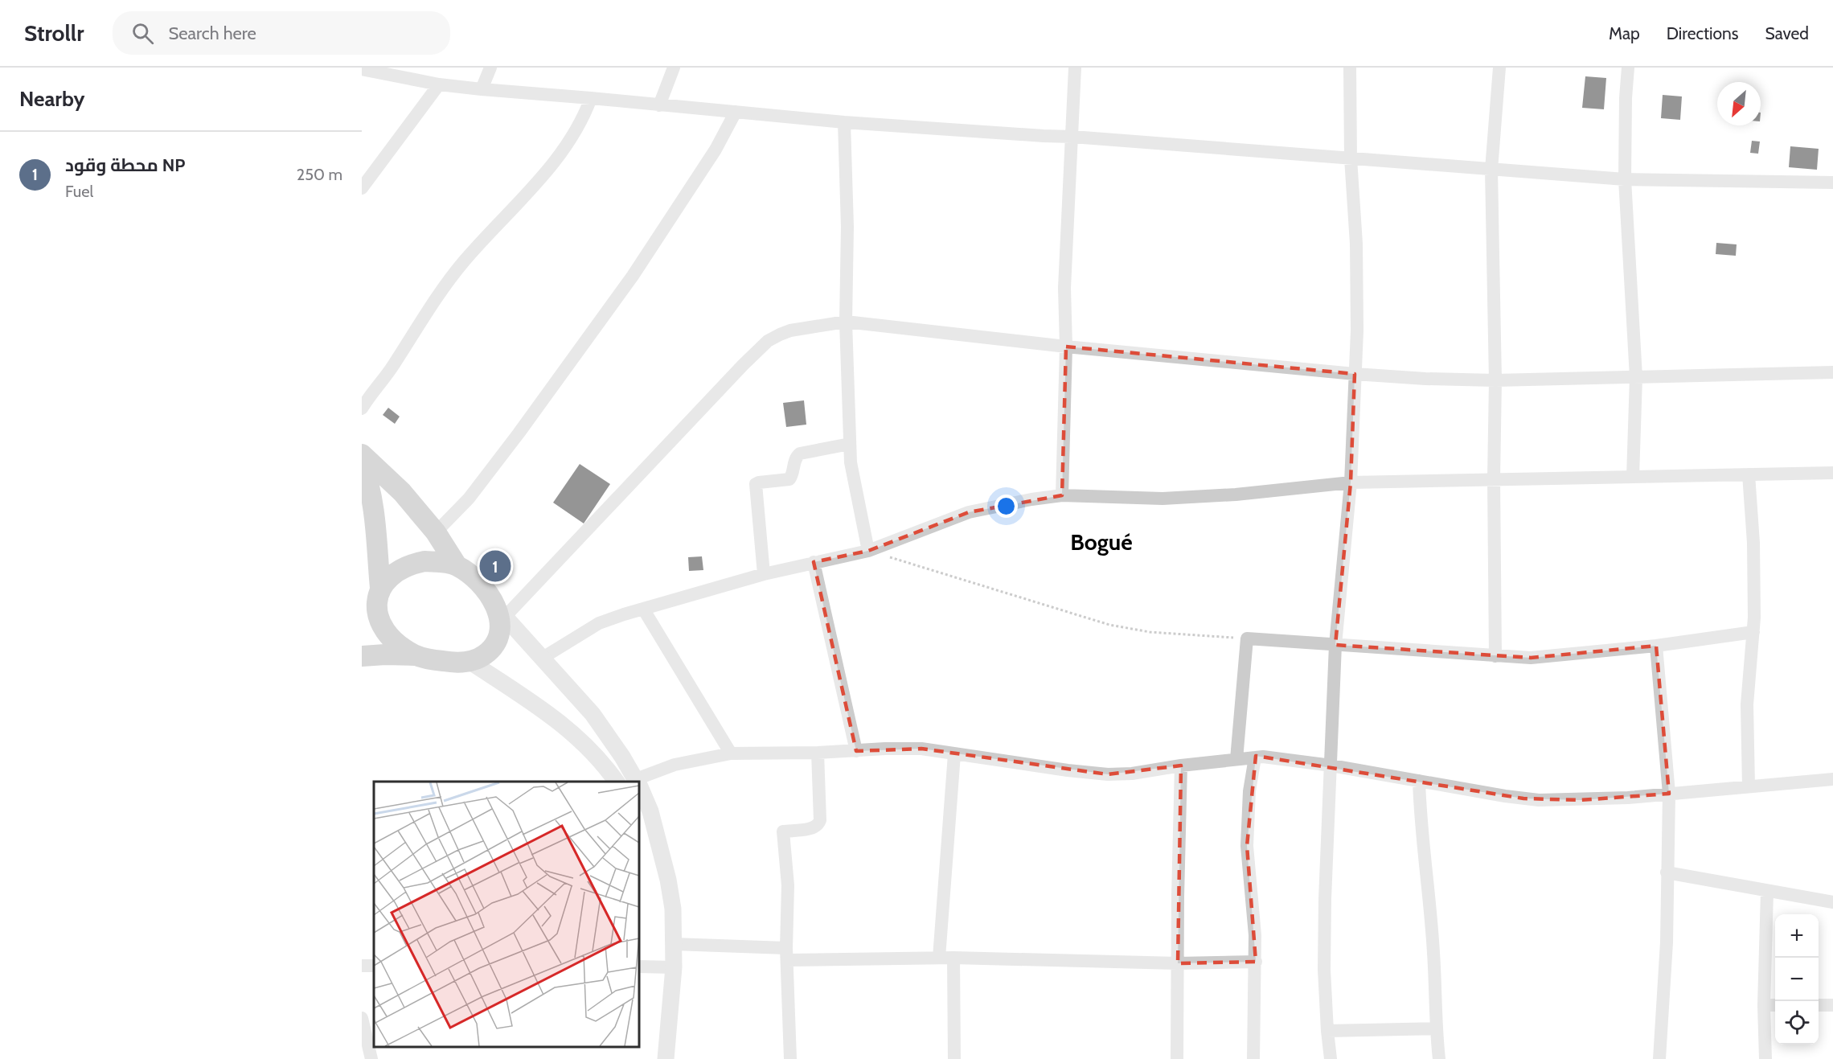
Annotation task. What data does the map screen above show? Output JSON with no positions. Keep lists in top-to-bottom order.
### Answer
{
  "districts": ["Bogué"],
  "north": "bottom left",
  "page": {
    "header": "Strollr",
    "search": "Search here",
    "nav": ["Map", "Directions", "Saved"],
    "heading": "Nearby",
    "list": [
      {
        "mark": "1",
        "name": "محطة وقود NP",
        "note": "Fuel",
        "value": "250 m"
      }
    ],
    "pins": "1",
    "map_buttons": ["+", "−"]
  }
}
